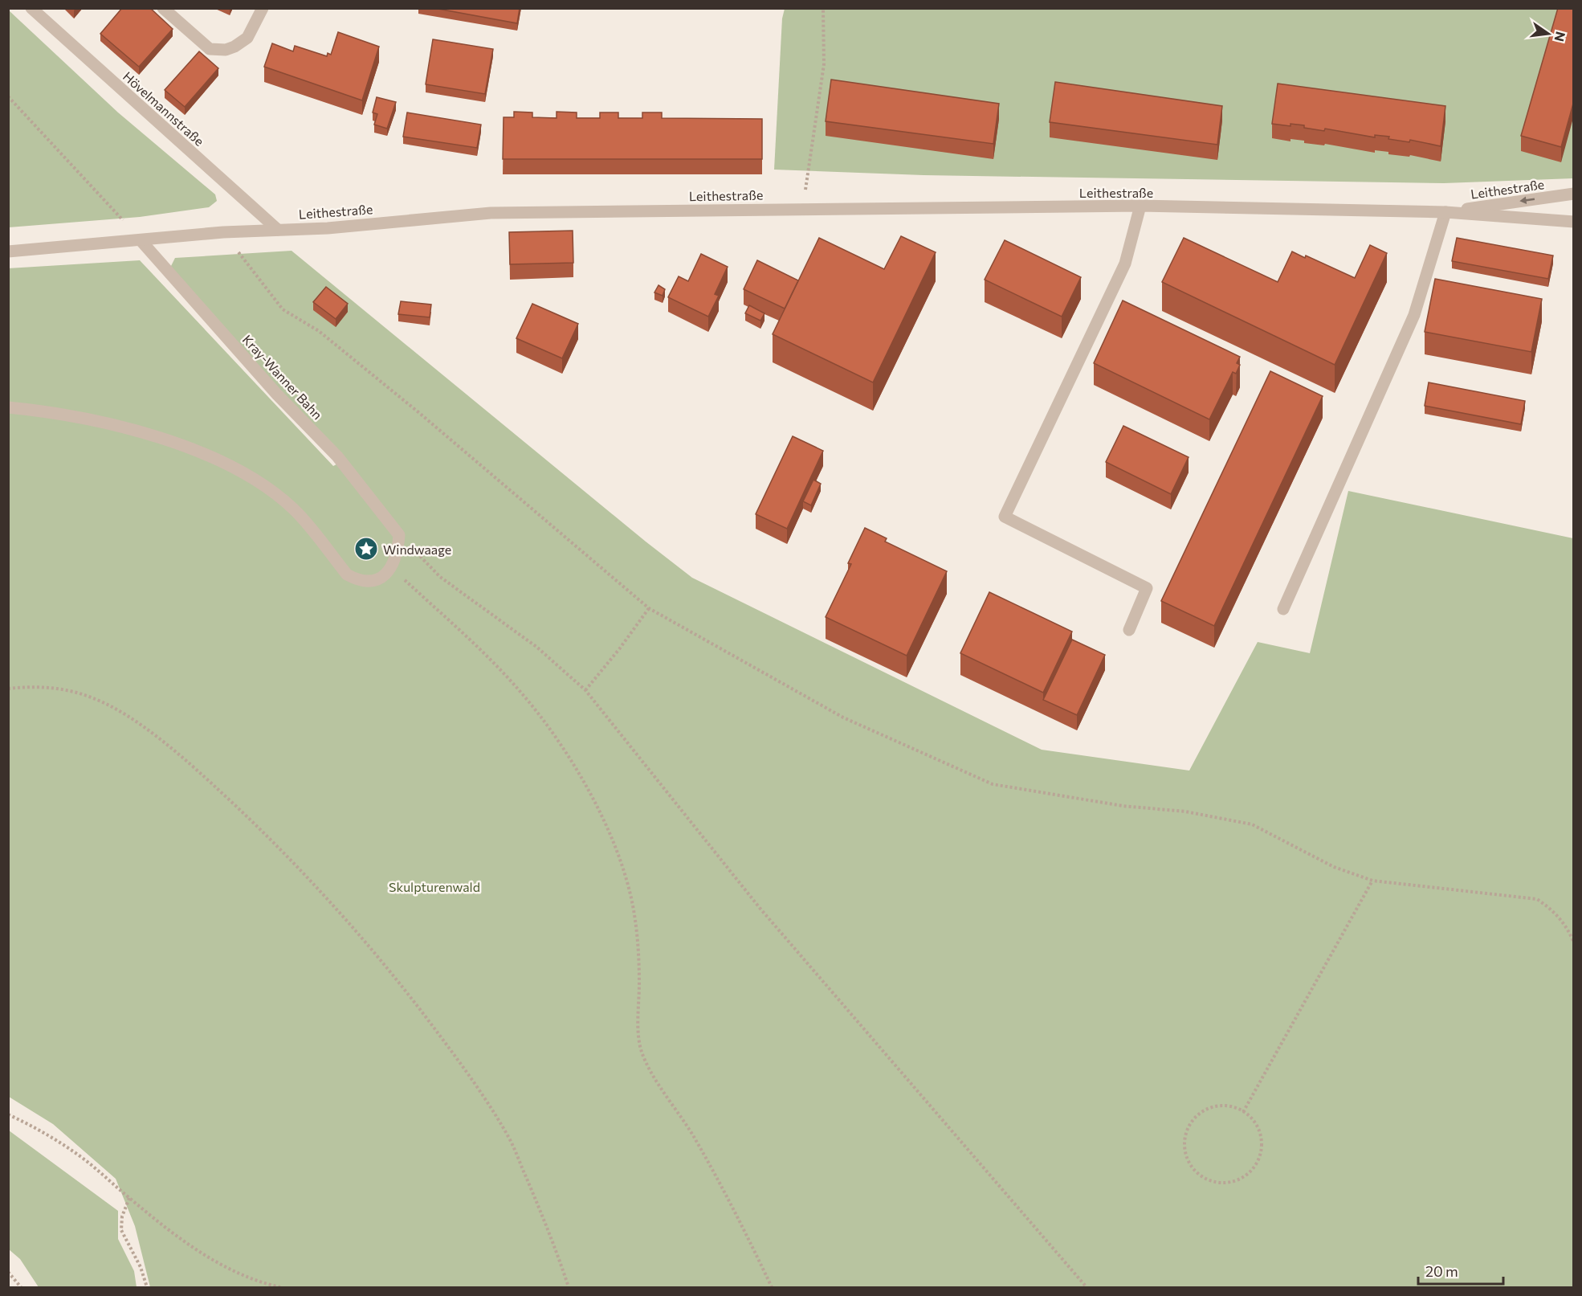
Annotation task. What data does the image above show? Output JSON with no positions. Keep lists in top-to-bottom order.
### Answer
{
  "streets": {
    "street": ["Hövelmannstraße", "Leithestraße", "Kray-Wanner Bahn"]
  },
  "crossings": [
    ["Hövelmannstraße", "Leithestraße"],
    ["Leithestraße", "Kray-Wanner Bahn"]
  ],
  "parks": ["Skulpturenwald"],
  "places": {
    "place": ["Windwaage"]
  },
  "scale_bar": "20 m",
  "north": "right"
}
